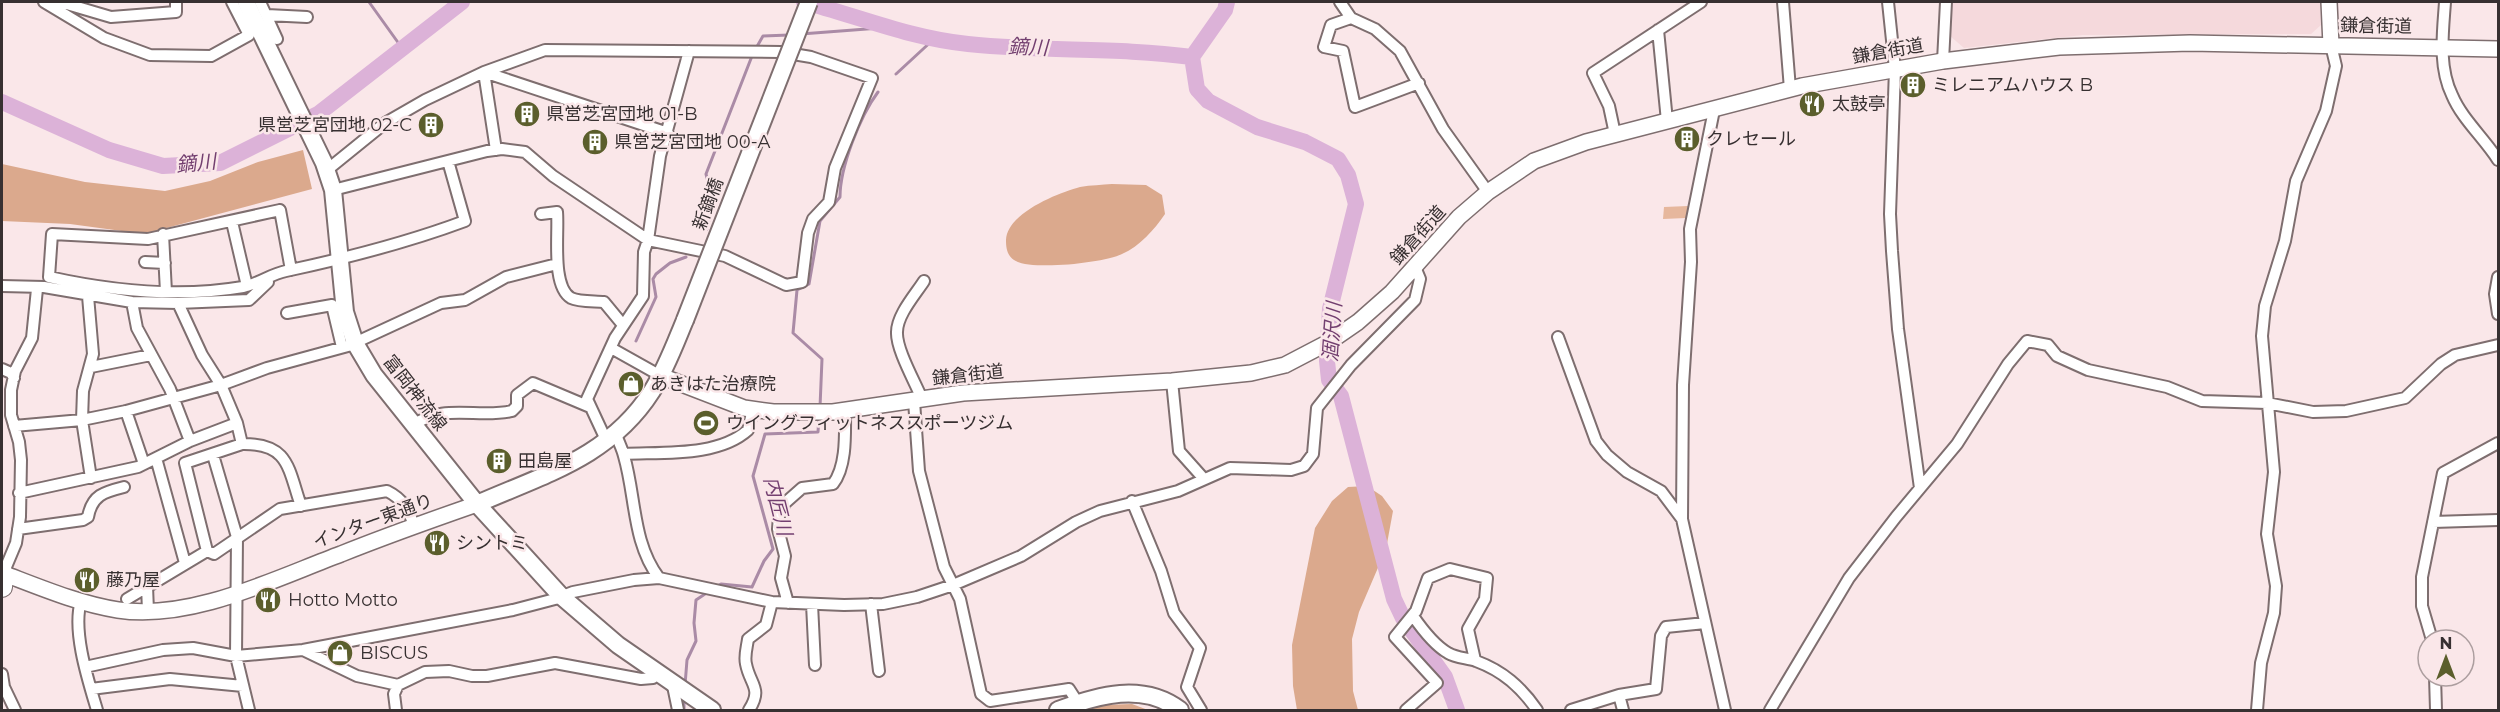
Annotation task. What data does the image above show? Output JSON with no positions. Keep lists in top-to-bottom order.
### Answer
{
  "streets": {
    "main road": ["新鏑橋", "富岡神流線", "インター東通り"],
    "street": ["鎌倉街道"]
  },
  "crossings": [
    ["鎌倉街道", "インター東通り"],
    ["新鏑橋", "インター東通り"],
    ["富岡神流線", "インター東通り"]
  ],
  "water": ["鏑川", "涸沢川", "内匠川"],
  "places": {
    "building": [
      "ミレニアムハウス B",
      "県営芝宮団地 01-B",
      "県営芝宮団地 02-C",
      "クレセール",
      "県営芝宮団地 00-A",
      "田島屋"
    ],
    "restaurant": [
      "太鼓亭",
      "シントミ",
      "藤乃屋",
      "Hotto Motto"
    ],
    "shop": ["あきはた治療院", "BISCUS"],
    "sports": ["ウイングフィットネススポーツジム"]
  },
  "north": "top"
}
